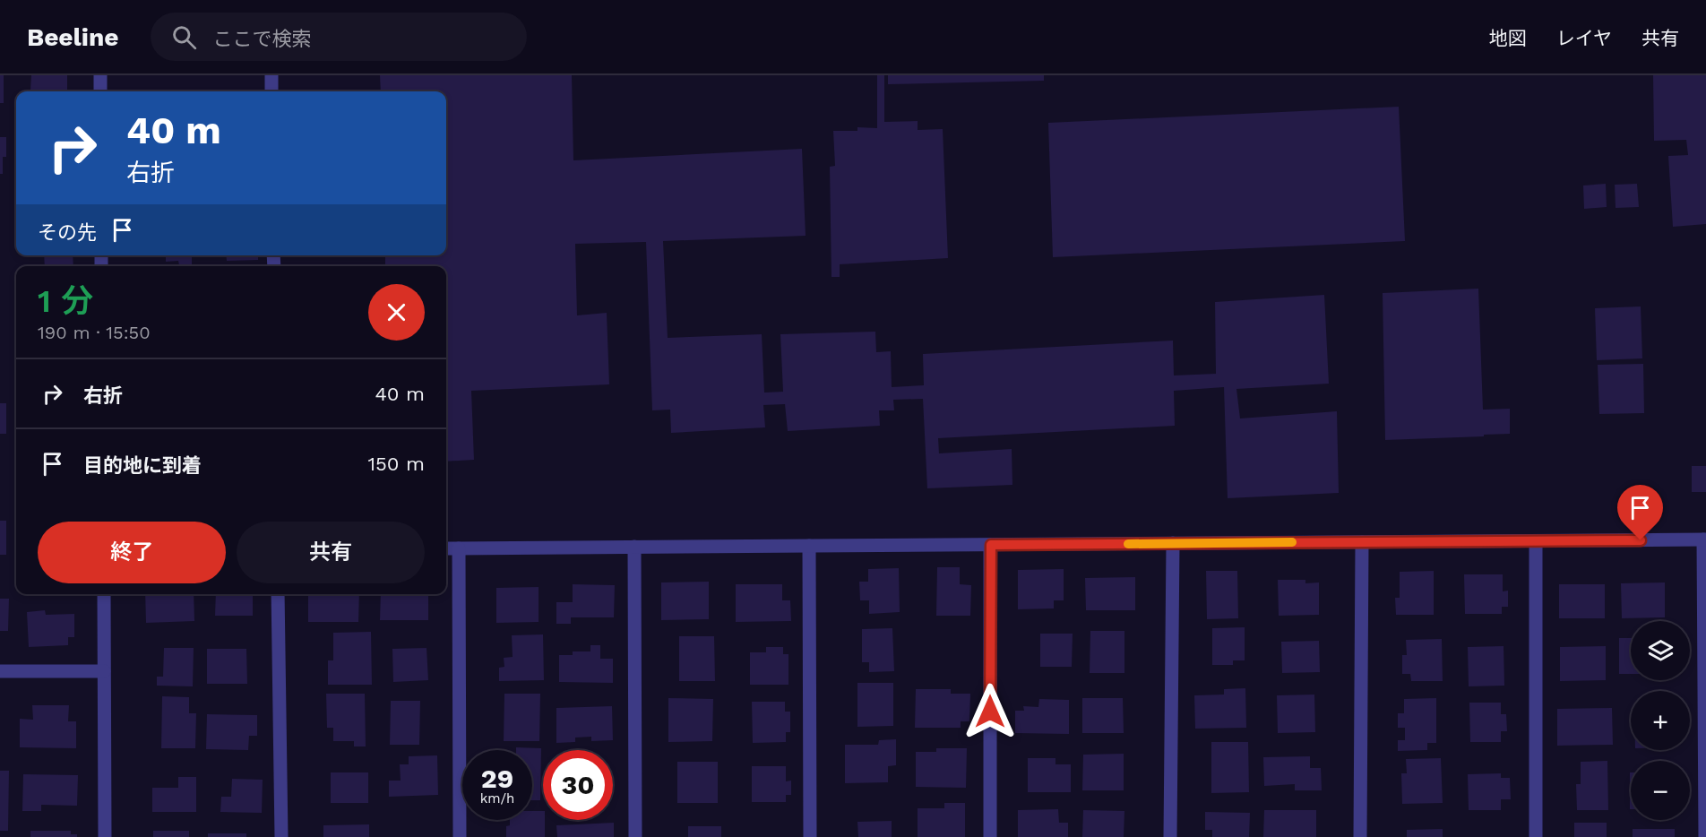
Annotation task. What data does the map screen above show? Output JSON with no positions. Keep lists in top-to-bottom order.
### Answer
{
  "page": {
    "header": "Beeline",
    "search": "ここで検索",
    "nav": ["地図", "レイヤ", "共有"],
    "turn": ["40 m", "右折"],
    "then": "その先",
    "heading": ["1 分", "190 m · 15:50"],
    "list": [
      {
        "name": "右折",
        "value": "40 m"
      },
      {
        "name": "目的地に到着",
        "value": "150 m"
      }
    ],
    "buttons": ["終了", "共有"],
    "map_buttons": ["+", "−"],
    "speed": "29 km/h",
    "limit": "30"
  }
}
